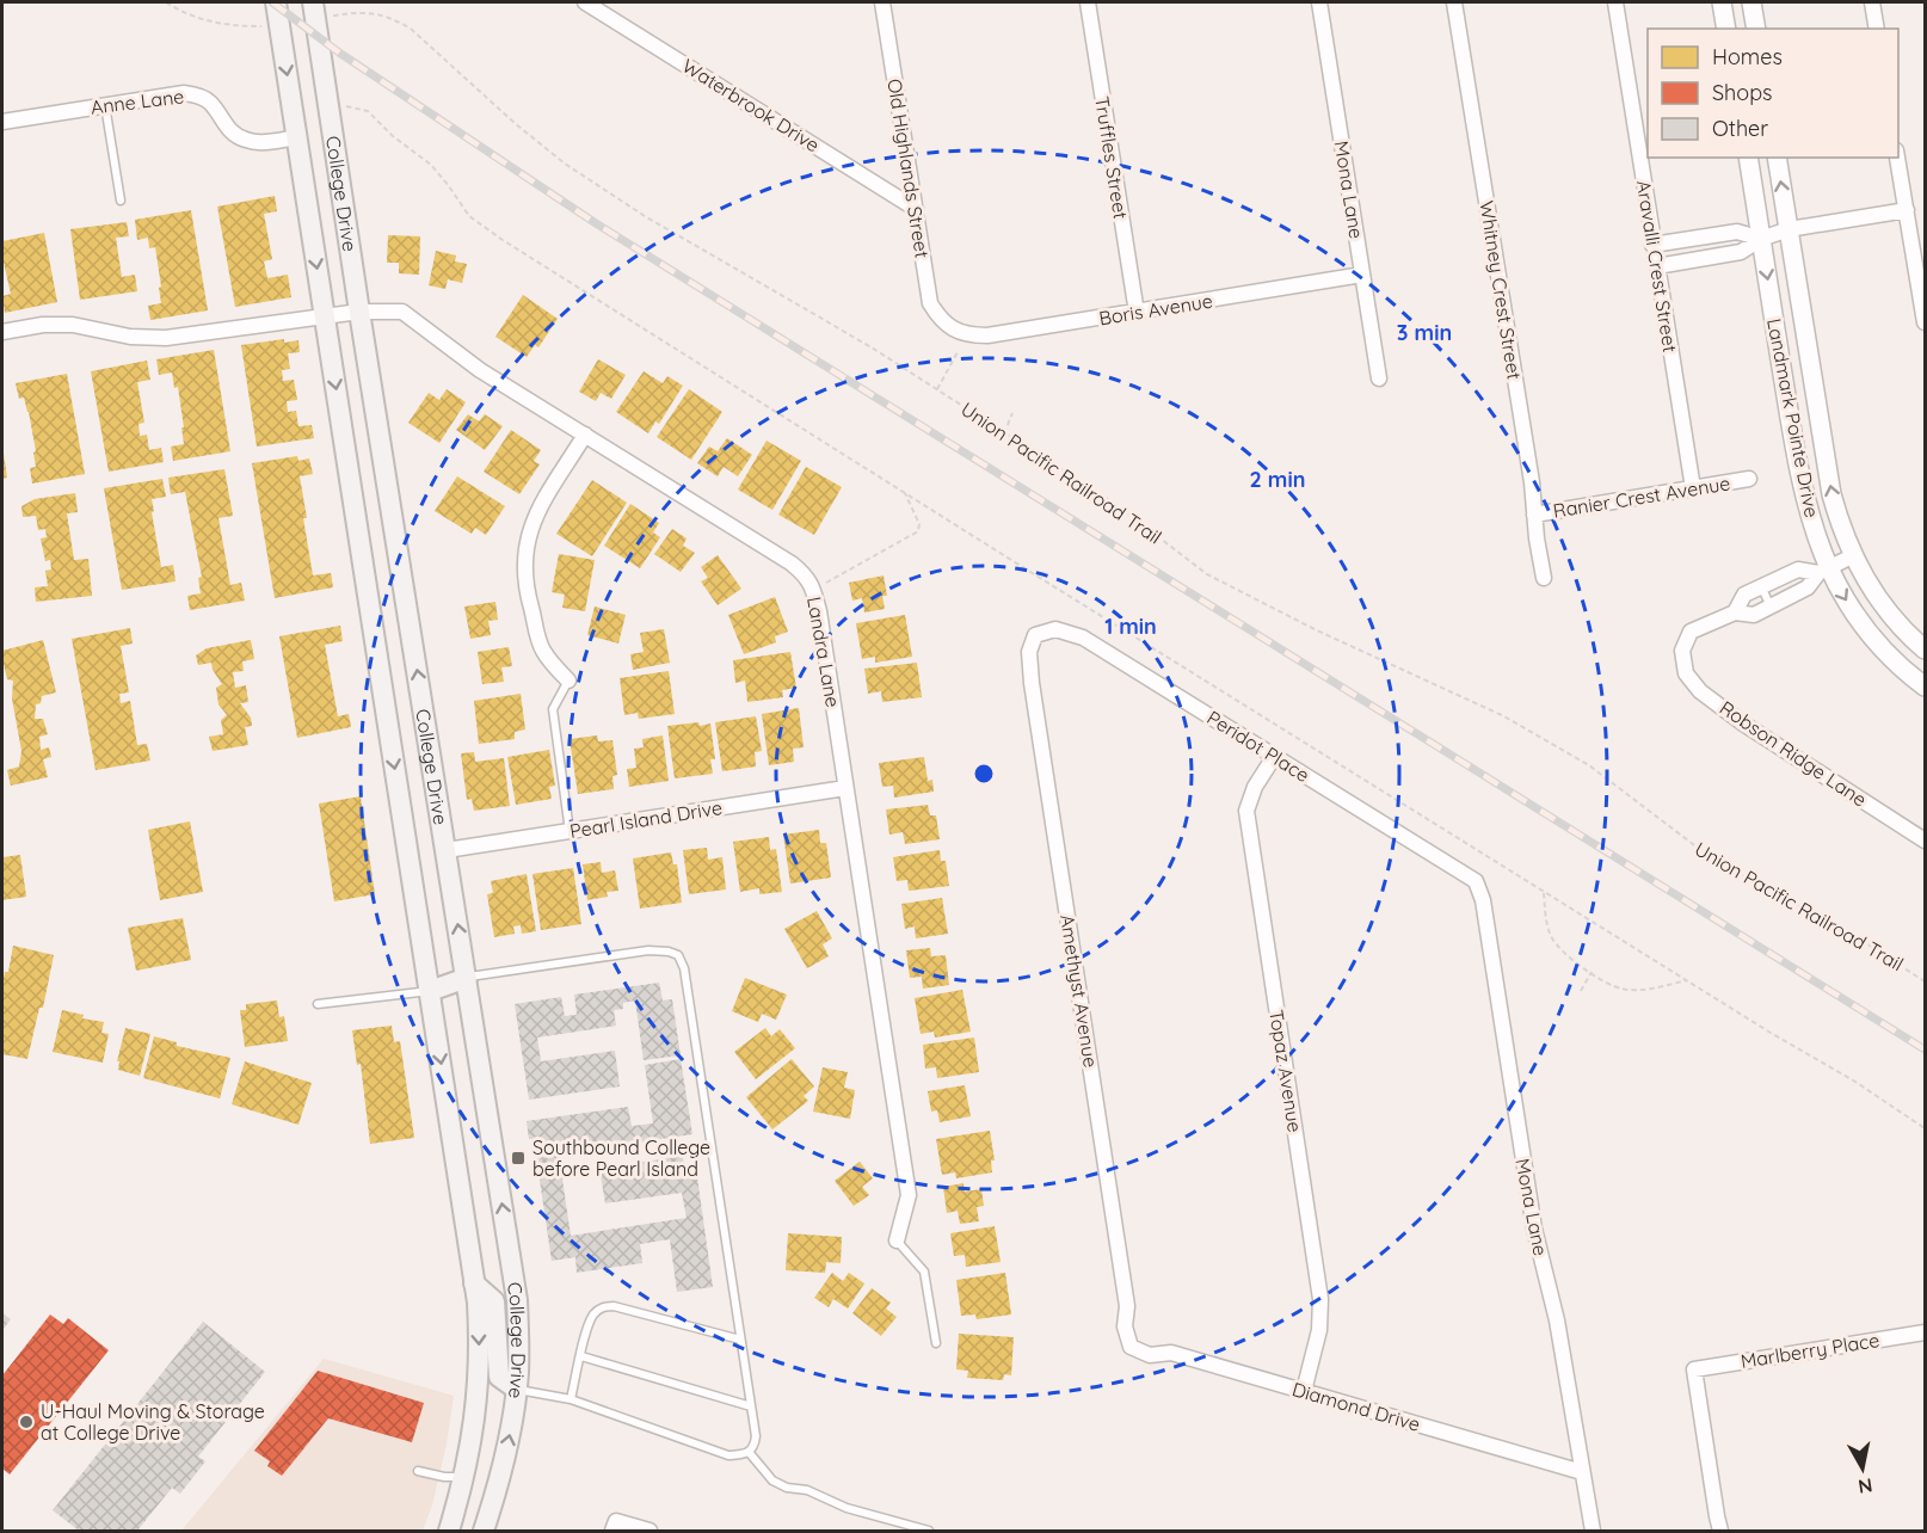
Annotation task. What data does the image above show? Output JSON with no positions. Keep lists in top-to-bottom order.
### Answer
{
  "streets": {
    "main road": ["College Drive"],
    "street": [
      "Anne Lane",
      "Waterbrook Drive",
      "Truffles Street",
      "Old Highlands Street",
      "Mona Lane",
      "Aravalli Crest Street",
      "Whitney Crest Street",
      "Boris Avenue",
      "Landmark Pointe Drive",
      "Ranier Crest Avenue",
      "Landra Lane",
      "Peridot Place",
      "Robson Ridge Lane",
      "Pearl Island Drive",
      "Amethyst Avenue",
      "Topaz Avenue",
      "Marlberry Place",
      "Diamond Drive"
    ],
    "path": ["Union Pacific Railroad Trail"]
  },
  "crossings": [
    ["Anne Lane", "College Drive"],
    ["Waterbrook Drive", "Old Highlands Street"],
    ["Truffles Street", "Boris Avenue"],
    ["Old Highlands Street", "Boris Avenue"],
    ["Mona Lane", "Boris Avenue"],
    ["Mona Lane", "Peridot Place"],
    ["Mona Lane", "Diamond Drive"],
    ["College Drive", "Landra Lane"],
    ["College Drive", "Pearl Island Drive"],
    ["Aravalli Crest Street", "Ranier Crest Avenue"],
    ["Whitney Crest Street", "Ranier Crest Avenue"],
    ["Landra Lane", "Pearl Island Drive"],
    ["Peridot Place", "Amethyst Avenue"],
    ["Peridot Place", "Topaz Avenue"],
    ["Amethyst Avenue", "Diamond Drive"],
    ["Topaz Avenue", "Diamond Drive"]
  ],
  "places": {
    "transit": ["Southbound College before Pearl Island"],
    "other": ["U-Haul Moving & Storage at College Drive"]
  },
  "legend": ["Homes", "Shops", "Other"],
  "north": "bottom",
  "rings": ["3 min", "2 min", "1 min"]
}
